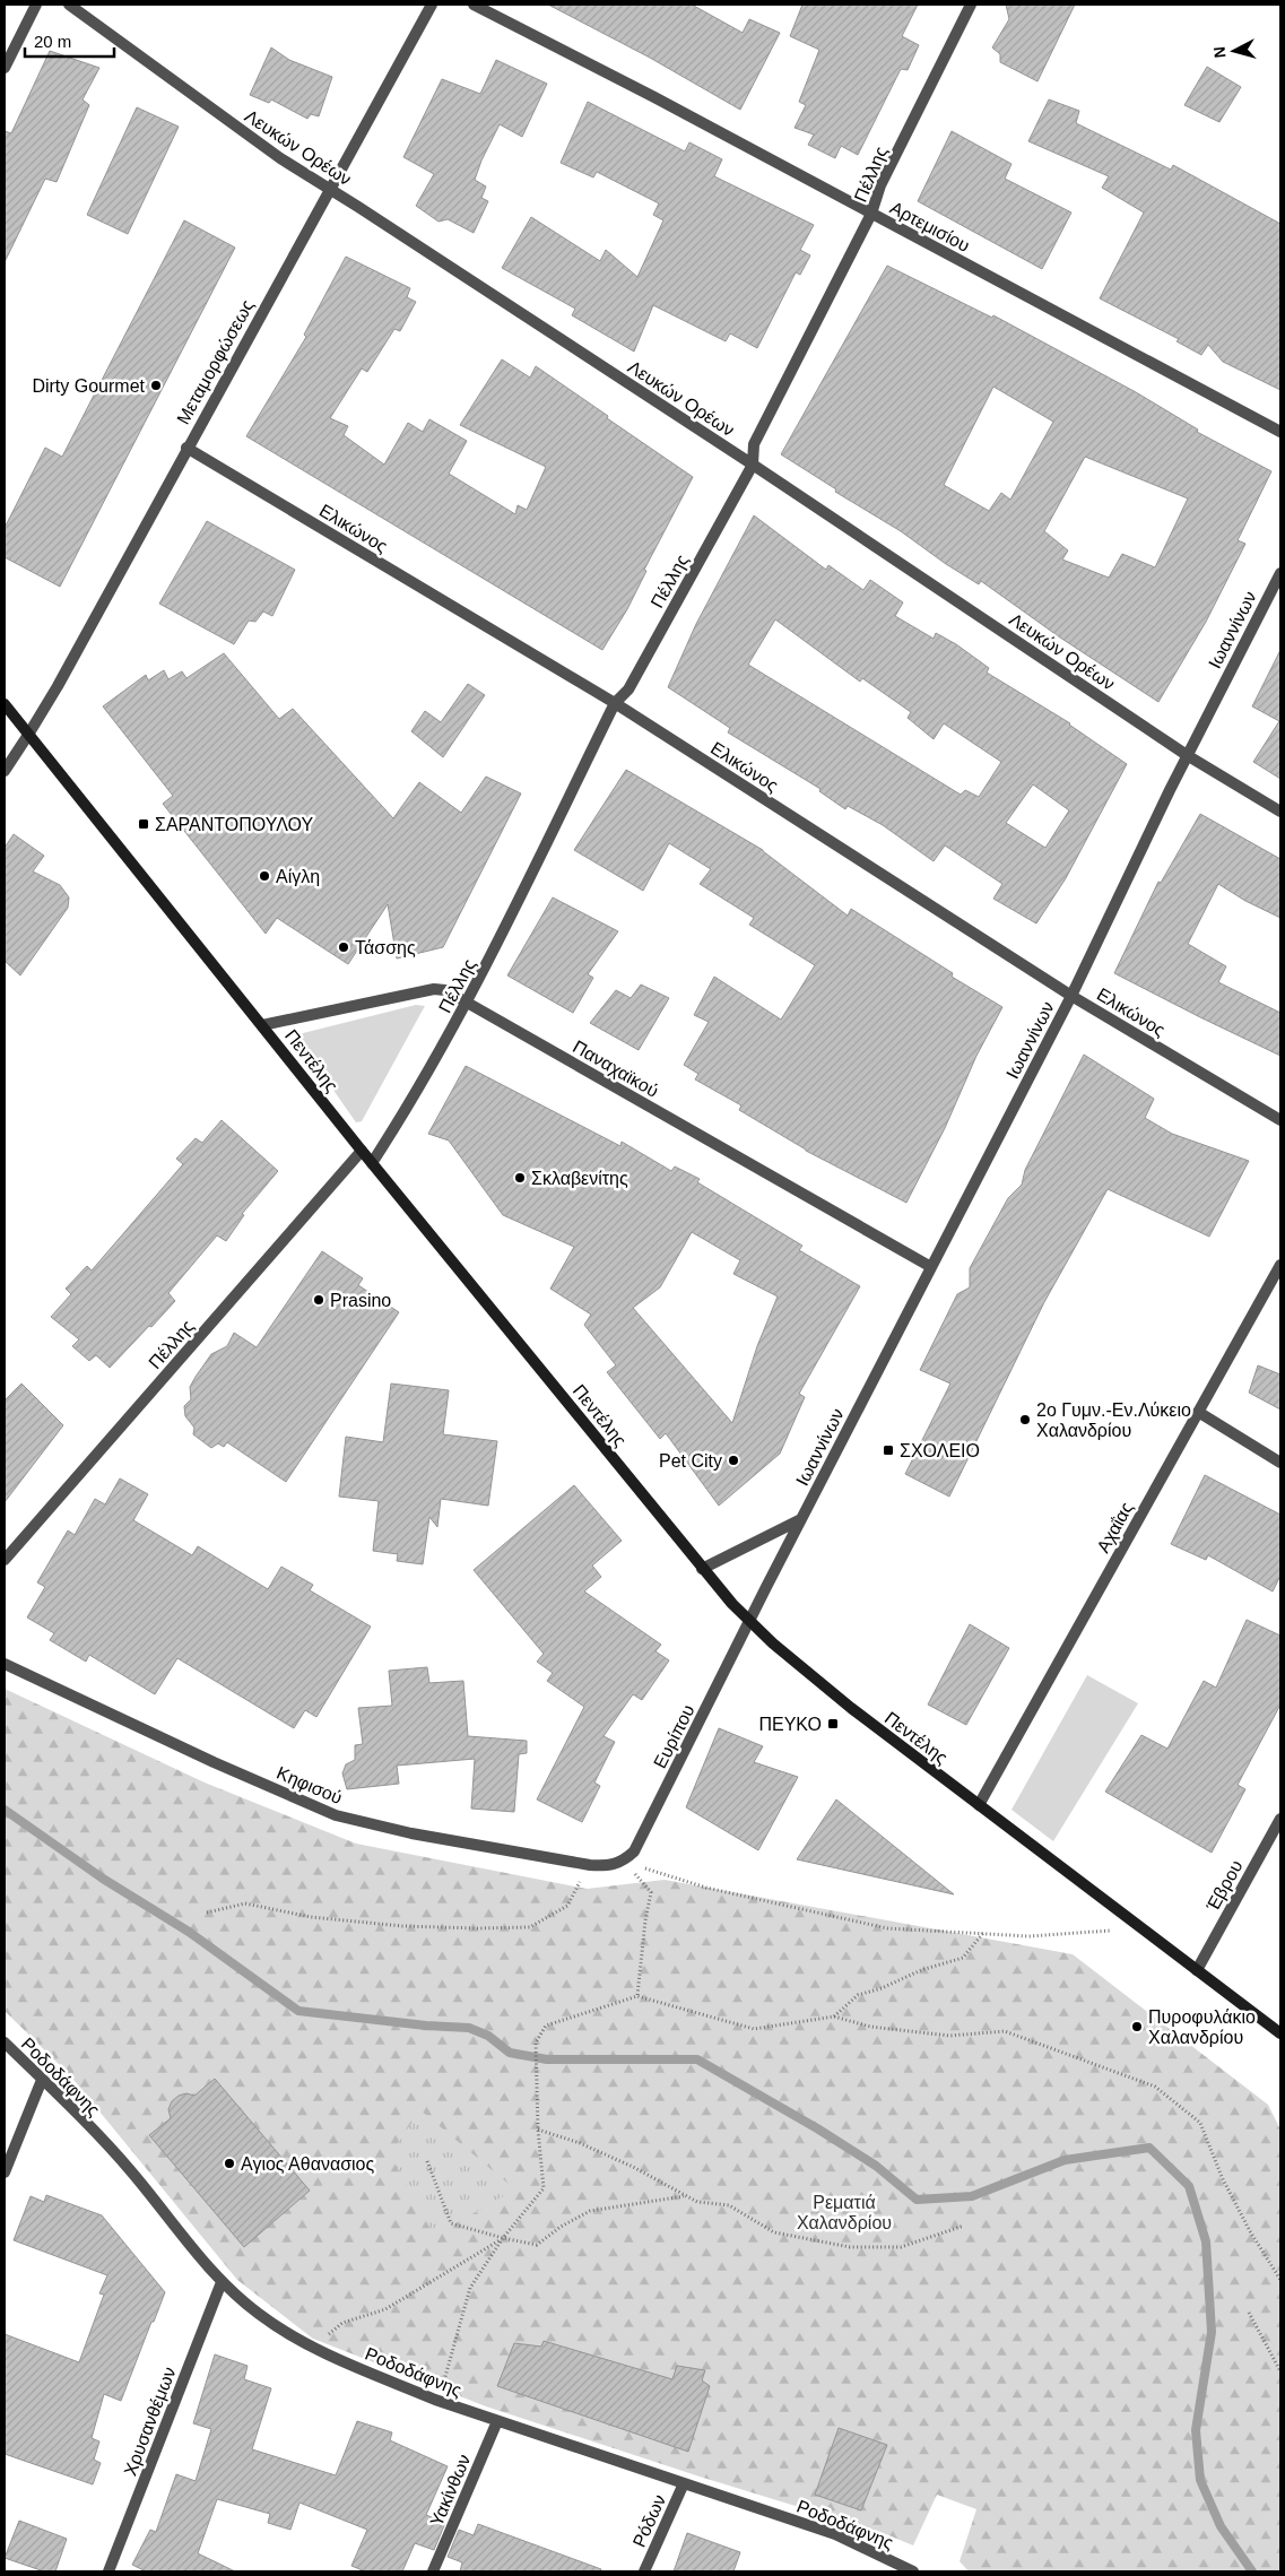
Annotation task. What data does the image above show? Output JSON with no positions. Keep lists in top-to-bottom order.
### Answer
{
  "streets": {
    "main road": ["Πεντέλης"],
    "street": [
      "Λευκών Ορέων",
      "Πέλλης",
      "Αρτεμισίου",
      "Μεταμορφώσεως",
      "Ελικώνος",
      "Ιωαννίνων",
      "Παναχαϊκού",
      "Αχαΐας",
      "Ευρίπου",
      "Κηφισού",
      "Έβρου",
      "Ροδοδάφνης",
      "Χρυσανθέμων",
      "Υακίνθων",
      "Ρόδων"
    ]
  },
  "crossings": [
    ["Λευκών Ορέων", "Πέλλης"],
    ["Λευκών Ορέων", "Μεταμορφώσεως"],
    ["Λευκών Ορέων", "Ιωαννίνων"],
    ["Πέλλης", "Αρτεμισίου"],
    ["Πέλλης", "Ελικώνος"],
    ["Πέλλης", "Πεντέλης"],
    ["Πέλλης", "Παναχαϊκού"],
    ["Μεταμορφώσεως", "Ελικώνος"],
    ["Μεταμορφώσεως", "Πεντέλης"],
    ["Ελικώνος", "Ιωαννίνων"],
    ["Ιωαννίνων", "Πεντέλης"],
    ["Ιωαννίνων", "Παναχαϊκού"],
    ["Ιωαννίνων", "Ευρίπου"],
    ["Πεντέλης", "Παναχαϊκού"],
    ["Πεντέλης", "Αχαΐας"],
    ["Πεντέλης", "Ευρίπου"],
    ["Πεντέλης", "Έβρου"],
    ["Ευρίπου", "Κηφισού"],
    ["Ροδοδάφνης", "Χρυσανθέμων"],
    ["Ροδοδάφνης", "Υακίνθων"],
    ["Ροδοδάφνης", "Ρόδων"]
  ],
  "parks": ["Ρεματιά Χαλανδρίου"],
  "places": {
    "other": [
      "Dirty Gourmet",
      "Αίγλη",
      "Τάσσης",
      "Σκλαβενίτης",
      "Prasino",
      "2ο Γυμν.-Εν.Λύκειο Χαλανδρίου",
      "Pet City",
      "Πυροφυλάκιο Χαλανδρίου",
      "Αγιος Αθανασιος"
    ],
    "transit": ["ΣΑΡΑΝΤΟΠΟΥΛΟΥ", "ΣΧΟΛΕΙΟ", "ΠΕΥΚΟ"]
  },
  "scale_bar": "20 m",
  "north": "left"
}
